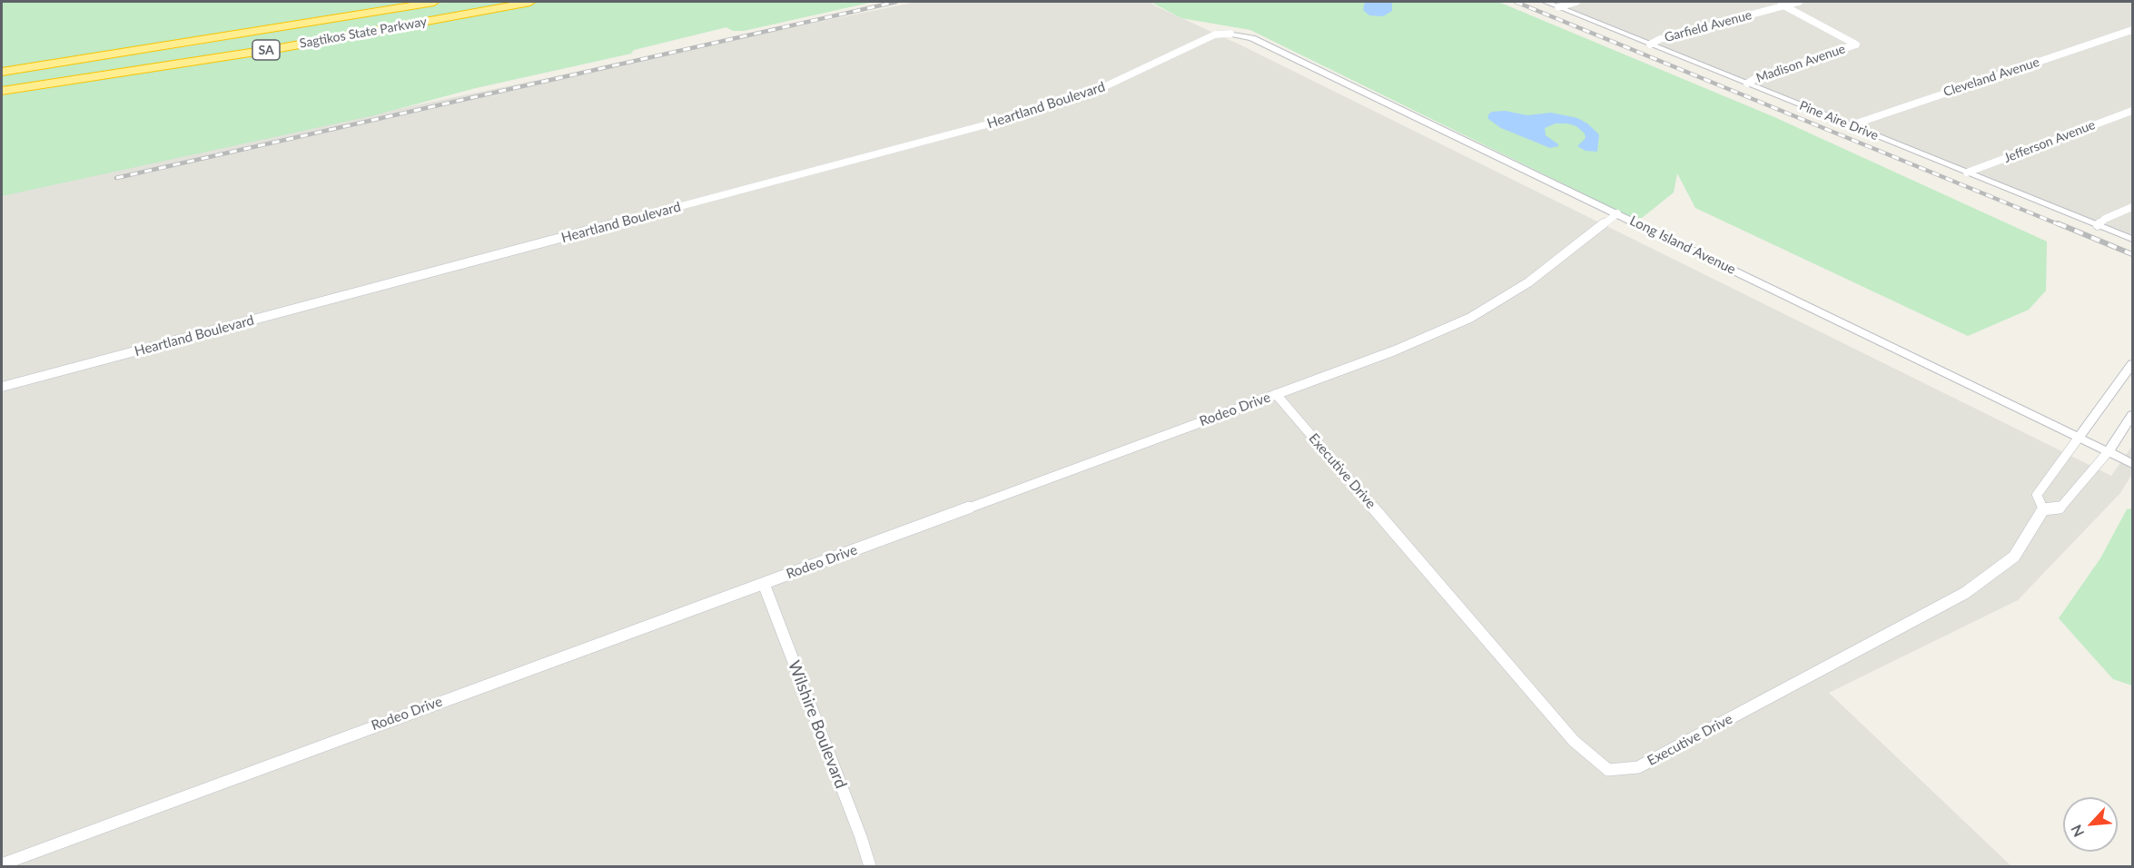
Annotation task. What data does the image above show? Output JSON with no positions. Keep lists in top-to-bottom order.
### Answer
{
  "streets": {
    "highway": ["Sagtikos State Parkway", "SA"],
    "street": [
      "Garfield Avenue",
      "Madison Avenue",
      "Cleveland Avenue",
      "Heartland Boulevard",
      "Pine Aire Drive",
      "Jefferson Avenue",
      "Long Island Avenue",
      "Rodeo Drive",
      "Executive Drive",
      "Wilshire Boulevard"
    ]
  },
  "crossings": [
    ["Garfield Avenue", "Madison Avenue"],
    ["Garfield Avenue", "Pine Aire Drive"],
    ["Madison Avenue", "Pine Aire Drive"],
    ["Cleveland Avenue", "Pine Aire Drive"],
    ["Heartland Boulevard", "Long Island Avenue"],
    ["Pine Aire Drive", "Jefferson Avenue"],
    ["Long Island Avenue", "Rodeo Drive"],
    ["Rodeo Drive", "Executive Drive"],
    ["Rodeo Drive", "Wilshire Boulevard"]
  ],
  "north": "bottom left"
}
